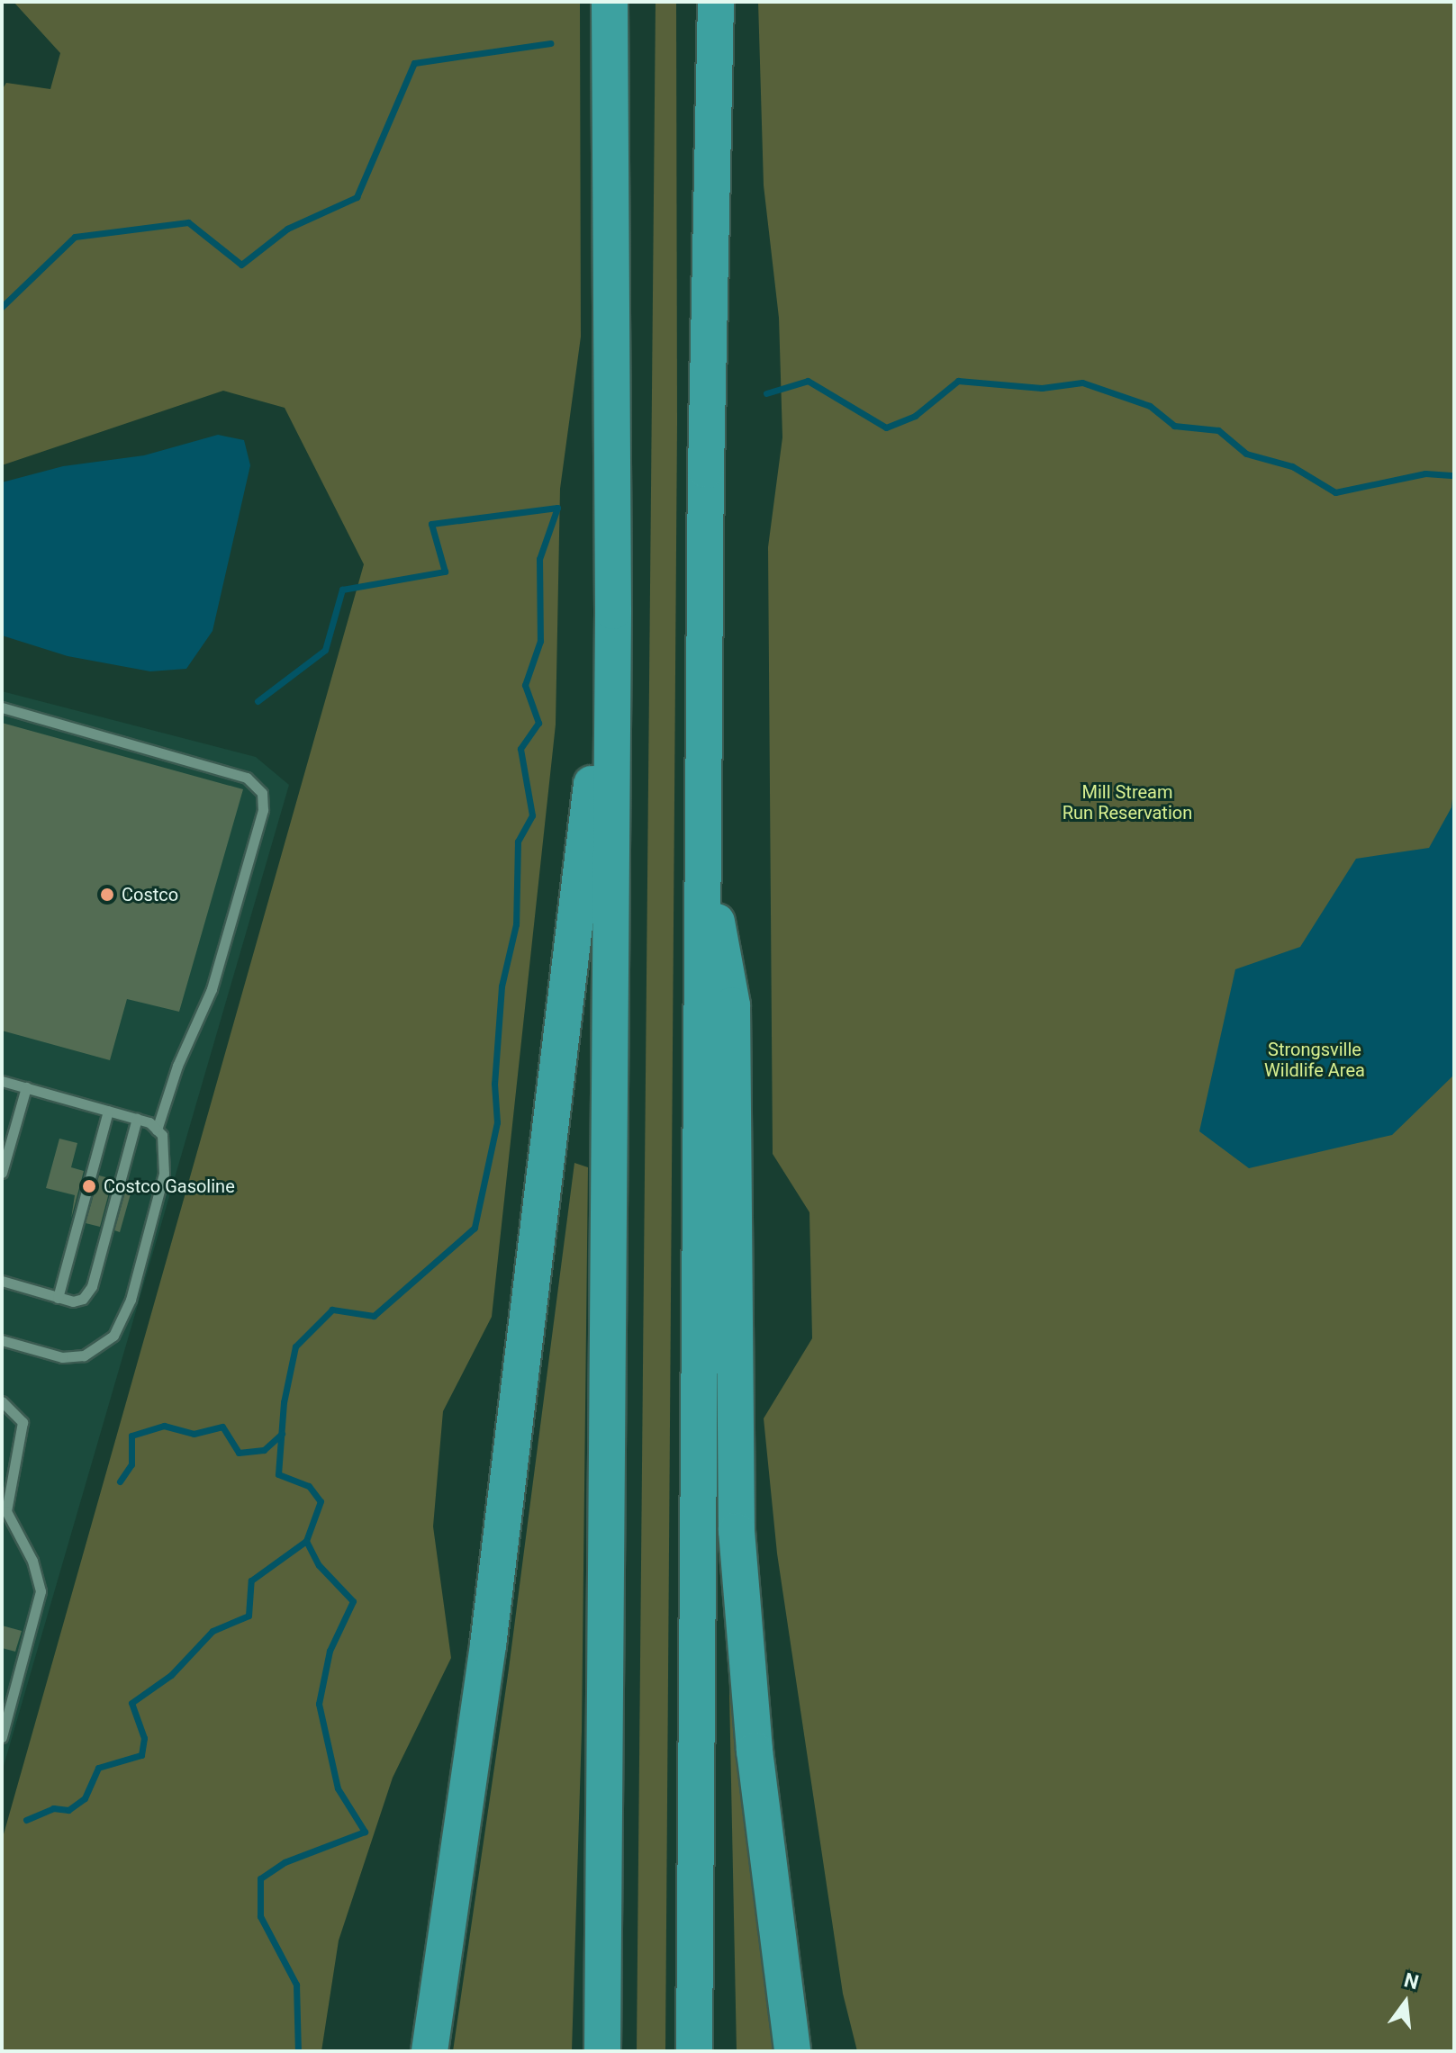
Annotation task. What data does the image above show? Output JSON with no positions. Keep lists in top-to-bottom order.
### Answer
{
  "parks": ["Mill Stream Run Reservation", "Strongsville Wildlife Area"],
  "places": ["Costco", "Costco Gasoline"],
  "north": "top"
}
